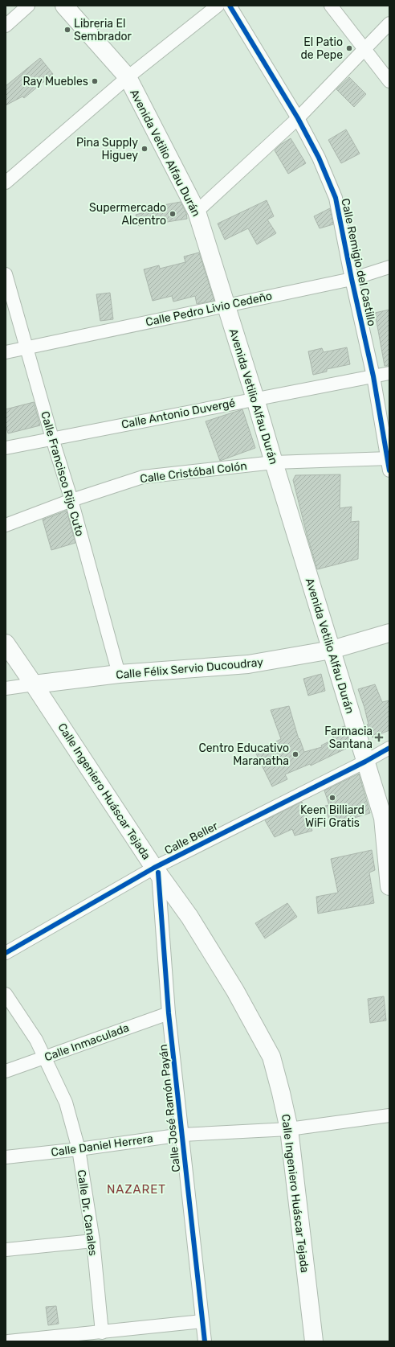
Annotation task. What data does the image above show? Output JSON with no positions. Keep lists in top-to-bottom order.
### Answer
{
  "streets": {
    "main road": ["Avenida Vetilio Alfau Durán", "Calle Félix Servio Ducoudray", "Calle Ingeniero Huáscar Tejada"],
    "street": [
      "Calle Remigio del Castillo",
      "Calle Pedro Livio Cedeño",
      "Calle Antonio Duvergé",
      "Calle Cristóbal Colón",
      "Calle Francisco Rijo Cuto",
      "Calle Beller",
      "Calle Inmaculada",
      "Calle José Ramón Payán",
      "Calle Daniel Herrera",
      "Calle Dr. Canales"
    ]
  },
  "crossings": [
    ["Avenida Vetilio Alfau Durán", "Calle Pedro Livio Cedeño"],
    ["Avenida Vetilio Alfau Durán", "Calle Antonio Duvergé"],
    ["Avenida Vetilio Alfau Durán", "Calle Cristóbal Colón"],
    ["Avenida Vetilio Alfau Durán", "Calle Félix Servio Ducoudray"],
    ["Avenida Vetilio Alfau Durán", "Calle Beller"],
    ["Calle Remigio del Castillo", "Calle Pedro Livio Cedeño"],
    ["Calle Remigio del Castillo", "Calle Antonio Duvergé"],
    ["Calle Remigio del Castillo", "Calle Cristóbal Colón"],
    ["Calle Pedro Livio Cedeño", "Calle Francisco Rijo Cuto"],
    ["Calle Antonio Duvergé", "Calle Francisco Rijo Cuto"],
    ["Calle Cristóbal Colón", "Calle Francisco Rijo Cuto"],
    ["Calle Francisco Rijo Cuto", "Calle Félix Servio Ducoudray"],
    ["Calle Félix Servio Ducoudray", "Calle Ingeniero Huáscar Tejada"],
    ["Calle Ingeniero Huáscar Tejada", "Calle Beller"],
    ["Calle Ingeniero Huáscar Tejada", "Calle José Ramón Payán"],
    ["Calle Ingeniero Huáscar Tejada", "Calle Daniel Herrera"],
    ["Calle Beller", "Calle José Ramón Payán"],
    ["Calle Inmaculada", "Calle José Ramón Payán"],
    ["Calle Inmaculada", "Calle Dr. Canales"],
    ["Calle José Ramón Payán", "Calle Daniel Herrera"],
    ["Calle Daniel Herrera", "Calle Dr. Canales"]
  ],
  "districts": ["NAZARET"],
  "places": {
    "other": [
      "Libreria El Sembrador",
      "El Patio de Pepe",
      "Ray Muebles",
      "Pina Supply Higuey",
      "Supermercado Alcentro",
      "Centro Educativo Maranatha",
      "Keen Billiard WiFi Gratis"
    ],
    "health": ["Farmacia Santana"]
  }
}
